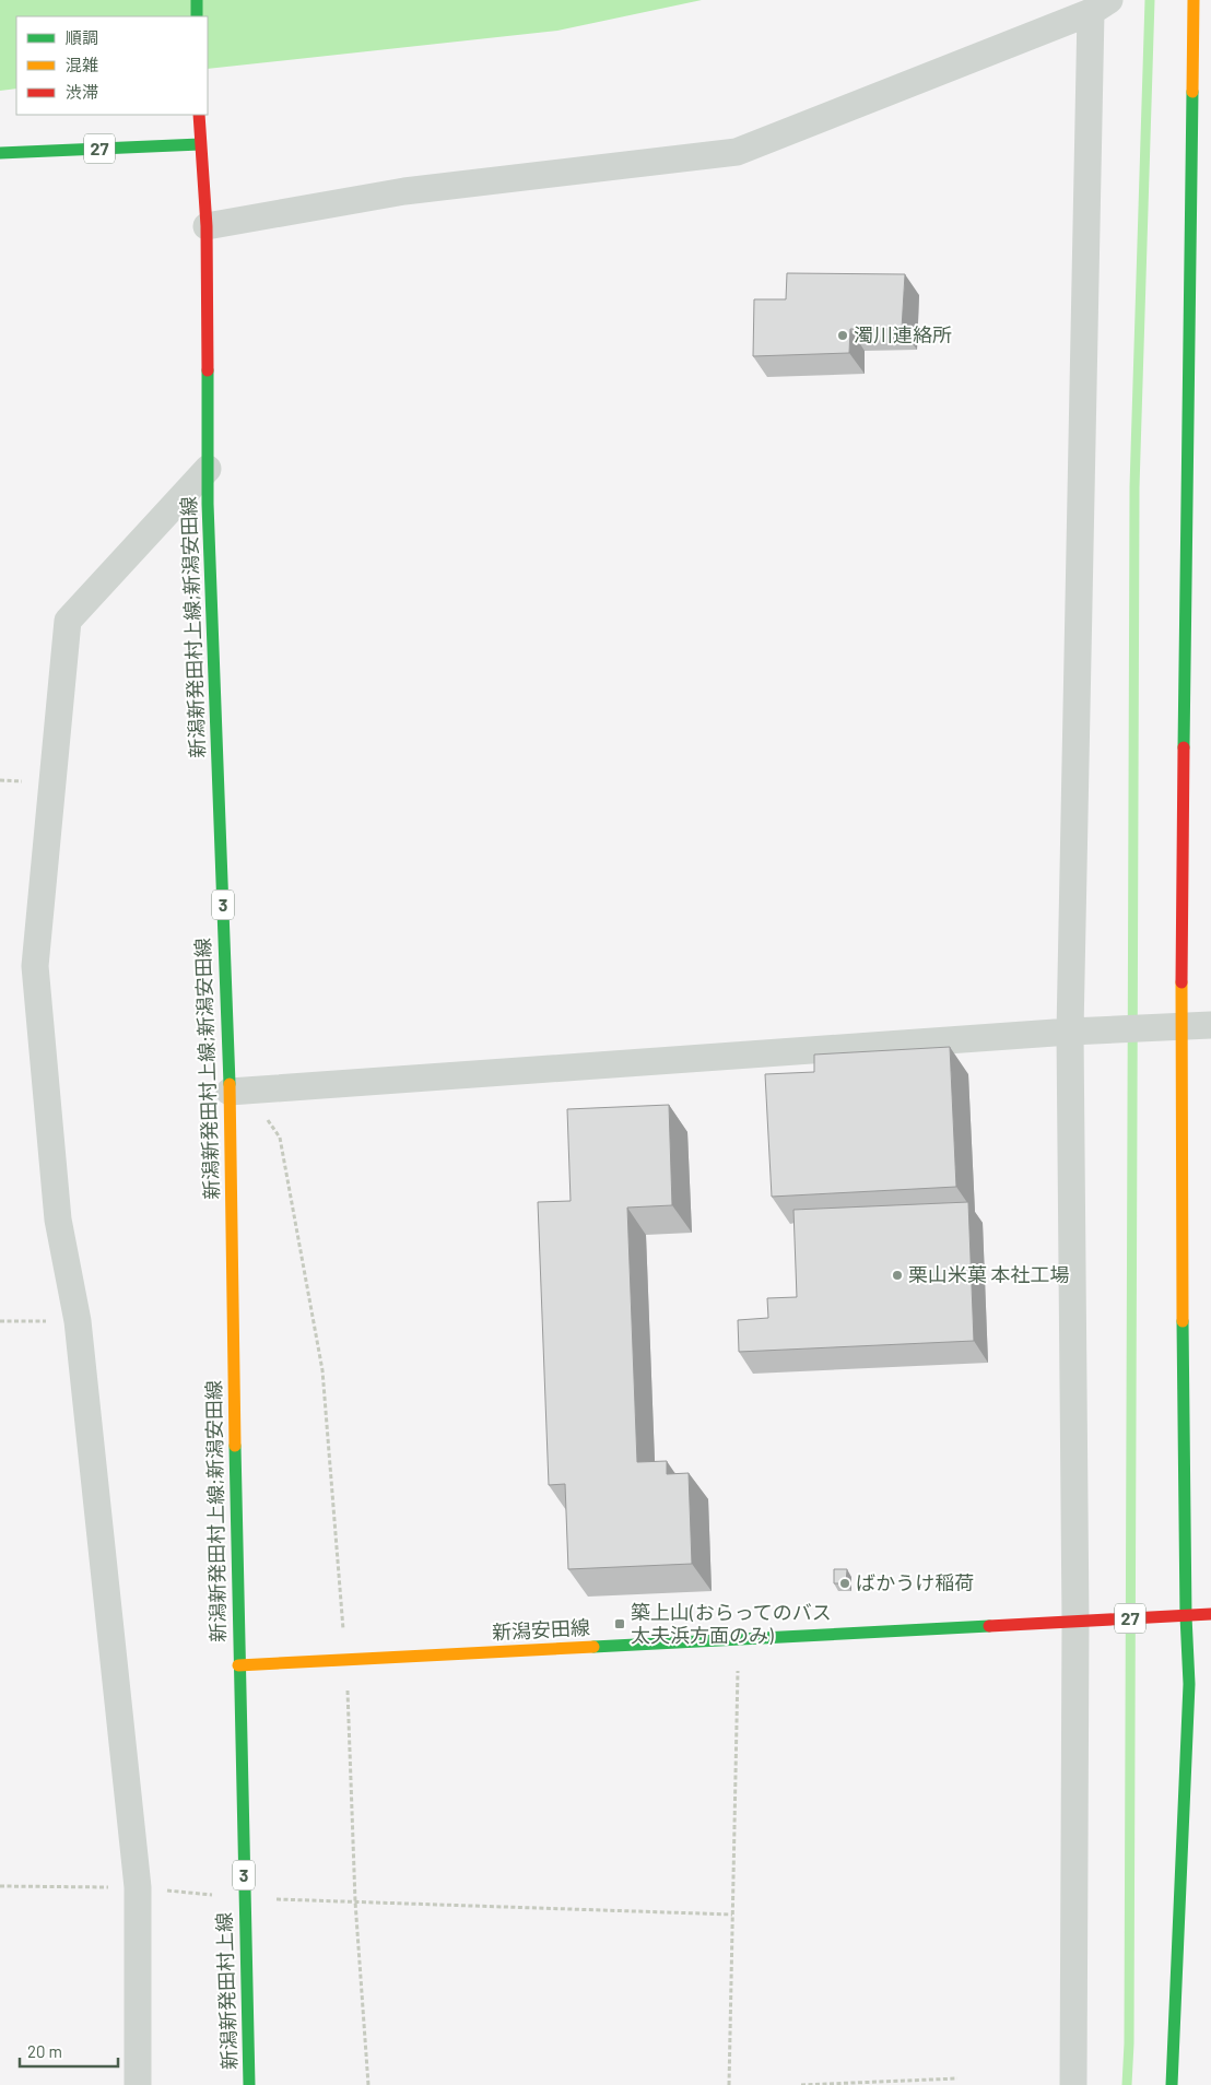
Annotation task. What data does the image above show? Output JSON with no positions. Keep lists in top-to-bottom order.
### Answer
{
  "streets": {
    "main road": [
      "27",
      "新潟新発田村上線;新潟安田線",
      "3",
      "新潟安田線",
      "新潟新発田村上線"
    ]
  },
  "crossings": [
    ["27", "新潟新発田村上線;新潟安田線"],
    ["27", "3"],
    ["27", "新潟安田線"],
    ["新潟新発田村上線;新潟安田線", "3"],
    ["新潟新発田村上線;新潟安田線", "新潟安田線"],
    ["新潟新発田村上線;新潟安田線", "新潟新発田村上線"],
    ["新潟安田線", "新潟新発田村上線"]
  ],
  "places": {
    "other": ["濁川連絡所", "栗山米菓 本社工場", "ばかうけ稲荷"],
    "transit": ["築上山(おらってのバス 太夫浜方面のみ)"]
  },
  "legend": ["順調", "混雑", "渋滞"],
  "scale_bar": "20 m"
}
